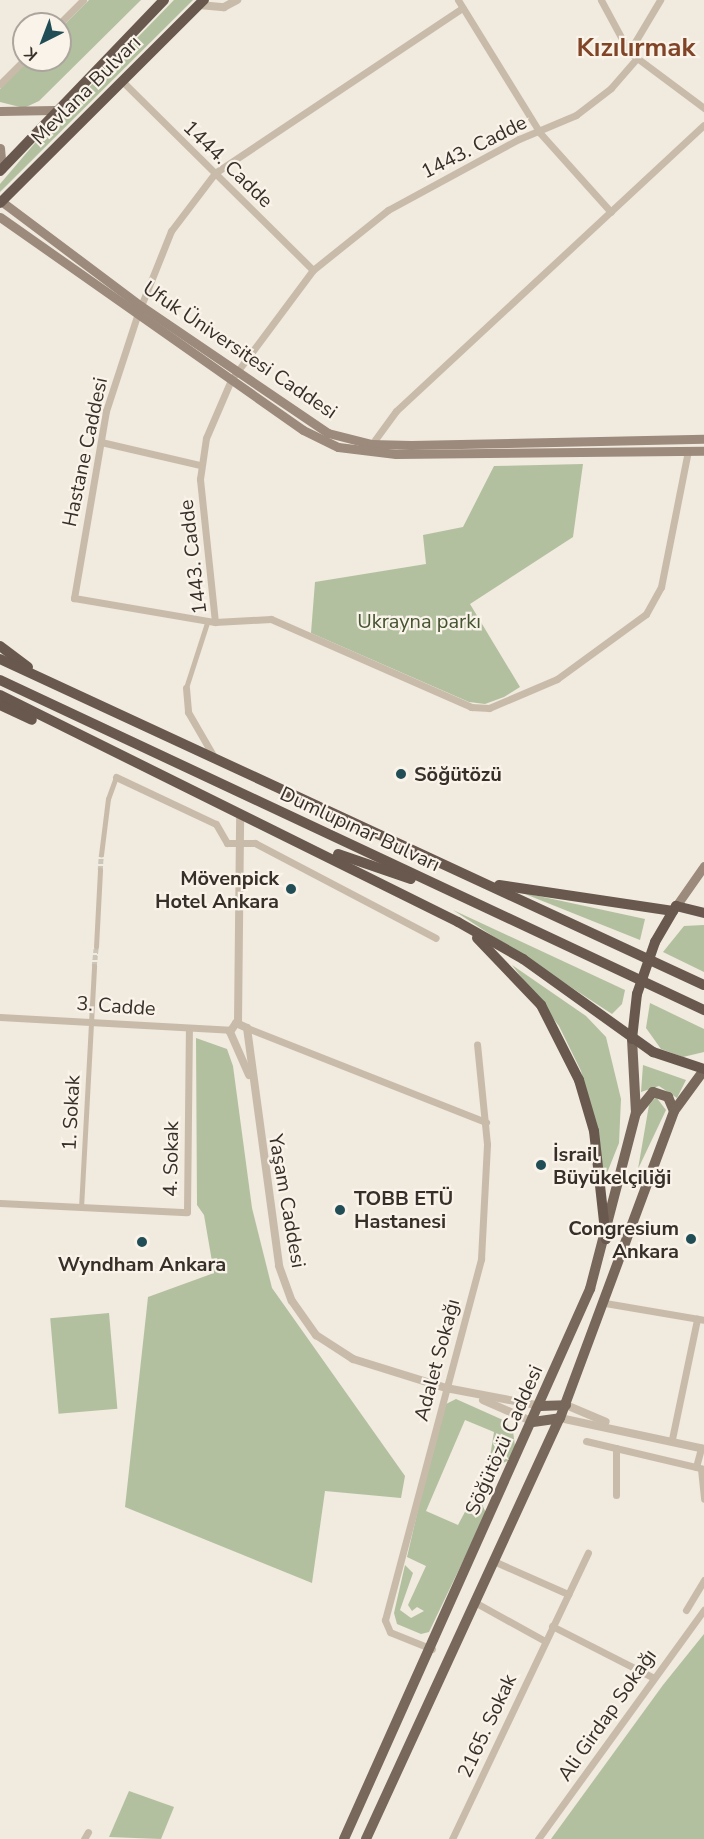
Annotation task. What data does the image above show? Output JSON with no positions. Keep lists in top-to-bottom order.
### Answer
{
  "streets": {
    "highway": ["Mevlana Bulvarı", "Dumlupınar Bulvarı"],
    "main road": ["Ufuk Üniversitesi Caddesi", "Söğütözü Caddesi"],
    "street": [
      "1443. Cadde",
      "1444. Cadde",
      "Hastane Caddesi",
      "3. Cadde",
      "1. Sokak",
      "4. Sokak",
      "Yaşam Caddesi",
      "Adalet Sokağı",
      "Ali Girdap Sokağı",
      "2165. Sokak"
    ]
  },
  "crossings": [
    ["Mevlana Bulvarı", "1444. Cadde"],
    ["Mevlana Bulvarı", "Ufuk Üniversitesi Caddesi"],
    ["1443. Cadde", "1444. Cadde"],
    ["1443. Cadde", "Ufuk Üniversitesi Caddesi"],
    ["1443. Cadde", "Hastane Caddesi"],
    ["Ufuk Üniversitesi Caddesi", "Hastane Caddesi"],
    ["3. Cadde", "1. Sokak"],
    ["3. Cadde", "4. Sokak"],
    ["3. Cadde", "Yaşam Caddesi"],
    ["1. Sokak", "4. Sokak"],
    ["Yaşam Caddesi", "Adalet Sokağı"],
    ["Yaşam Caddesi", "Söğütözü Caddesi"],
    ["Adalet Sokağı", "Söğütözü Caddesi"]
  ],
  "districts": ["Kızılırmak"],
  "parks": ["Ukrayna parkı"],
  "places": [
    "Söğütözü",
    "Mövenpick Hotel Ankara",
    "İsrail Büyükelçiliği",
    "TOBB ETÜ Hastanesi",
    "Congresium Ankara",
    "Wyndham Ankara"
  ],
  "north": "bottom left"
}
